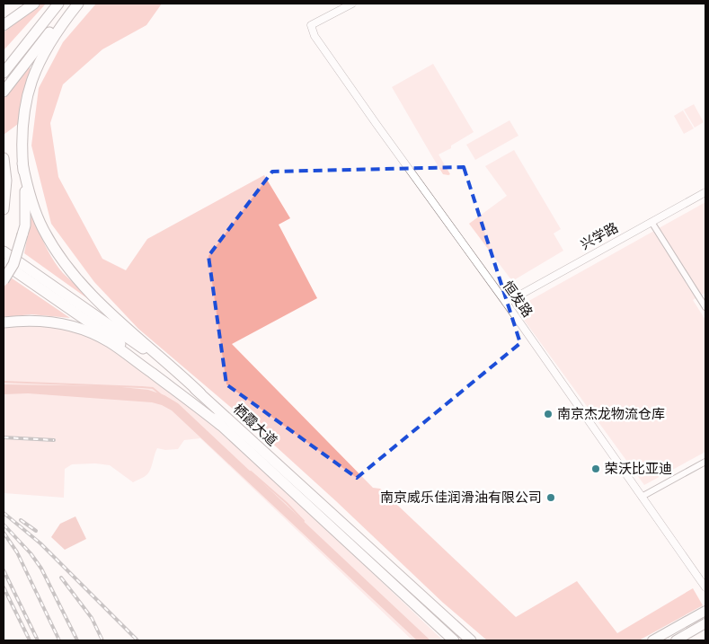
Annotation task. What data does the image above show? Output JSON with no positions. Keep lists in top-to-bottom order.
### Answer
{
  "streets": {
    "highway": ["栖霞大道"],
    "street": ["兴学路", "恒发路"]
  },
  "crossings": [
    ["兴学路", "恒发路"]
  ],
  "places": ["南京杰龙物流仓库", "荣沃比亚迪", "南京威乐佳润滑油有限公司"]
}
